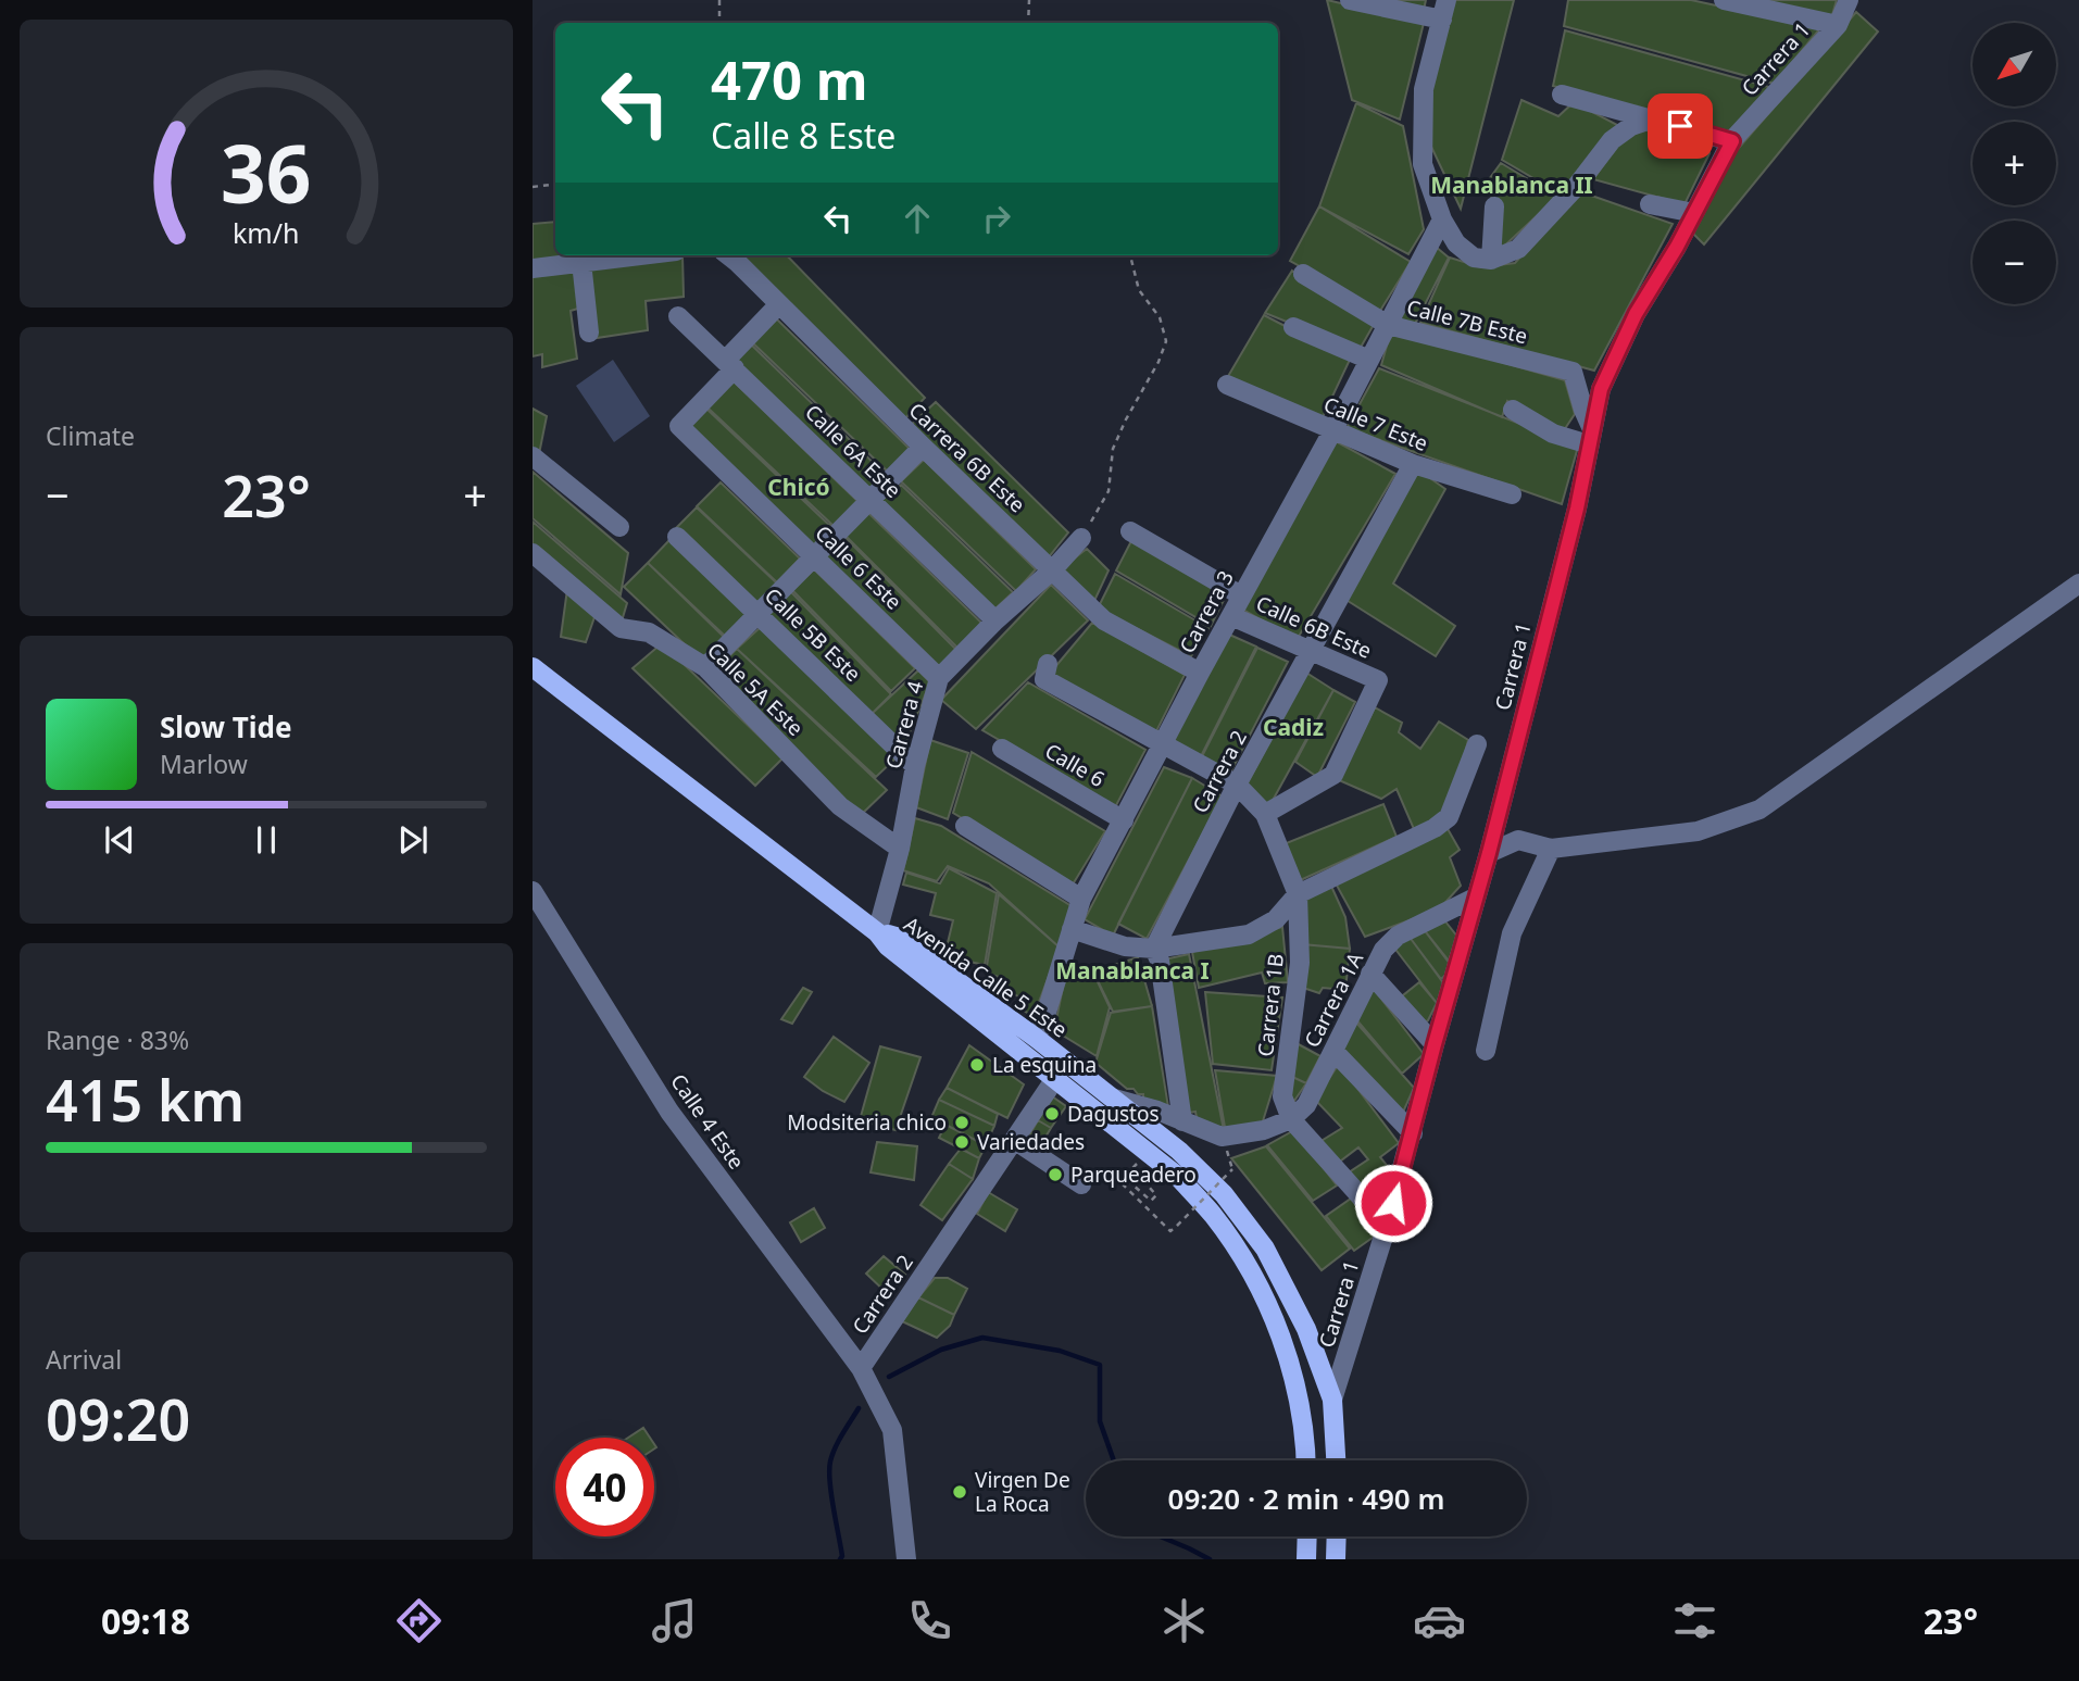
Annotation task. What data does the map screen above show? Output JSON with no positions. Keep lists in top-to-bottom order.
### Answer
{
  "streets": {
    "main road": ["Avenida Calle 5 Este"],
    "street": [
      "Carrera 1",
      "Calle 7B Este",
      "Calle 7 Este",
      "Calle 6A Este",
      "Carrera 6B Este",
      "Calle 6 Este",
      "Carrera 3",
      "Calle 6B Este",
      "Calle 5B Este",
      "Calle 5A Este",
      "Carrera 4",
      "Calle 6",
      "Carrera 2",
      "Carrera 1A",
      "Carrera 1B",
      "Calle 4 Este"
    ]
  },
  "crossings": [
    ["Carrera 1", "Calle 7B Este"],
    ["Carrera 1", "Avenida Calle 5 Este"],
    ["Carrera 1", "Carrera 1A"],
    ["Calle 7B Este", "Carrera 3"],
    ["Calle 7 Este", "Carrera 3"],
    ["Calle 7 Este", "Carrera 2"],
    ["Calle 6A Este", "Calle 6 Este"],
    ["Calle 6A Este", "Carrera 4"],
    ["Carrera 6B Este", "Carrera 3"],
    ["Carrera 6B Este", "Carrera 4"],
    ["Calle 6 Este", "Carrera 4"],
    ["Carrera 3", "Calle 6B Este"],
    ["Carrera 3", "Calle 6"],
    ["Carrera 3", "Avenida Calle 5 Este"],
    ["Calle 6B Este", "Carrera 2"],
    ["Calle 6B Este", "Carrera 1B"],
    ["Calle 5B Este", "Carrera 4"],
    ["Calle 5A Este", "Carrera 4"],
    ["Carrera 4", "Avenida Calle 5 Este"],
    ["Carrera 2", "Avenida Calle 5 Este"],
    ["Carrera 2", "Carrera 1B"],
    ["Carrera 2", "Calle 4 Este"],
    ["Carrera 1A", "Carrera 1B"]
  ],
  "districts": [
    "Manablanca II",
    "Chicó",
    "Cadiz",
    "Manablanca I"
  ],
  "places": [
    "La esquina",
    "Dagustos",
    "Modsiteria chico",
    "Variedades",
    "Parqueadero",
    "Virgen De La Roca"
  ],
  "north": "bottom left",
  "page": {
    "map_buttons": ["+", "−"],
    "turn": ["470 m", "Calle 8 Este"],
    "tile": [
      "Climate",
      ["Range · 83%", "415 km"],
      ["Arrival", "09:20"]
    ],
    "heat": ["−", "23°", "+"],
    "song": ["Slow Tide", "Marlow"],
    "limit": "40",
    "trip": "09:20 · 2 min · 490 m",
    "tabs": ["09:18", "23°"],
    "gauge": ["36", "km/h"]
  }
}
